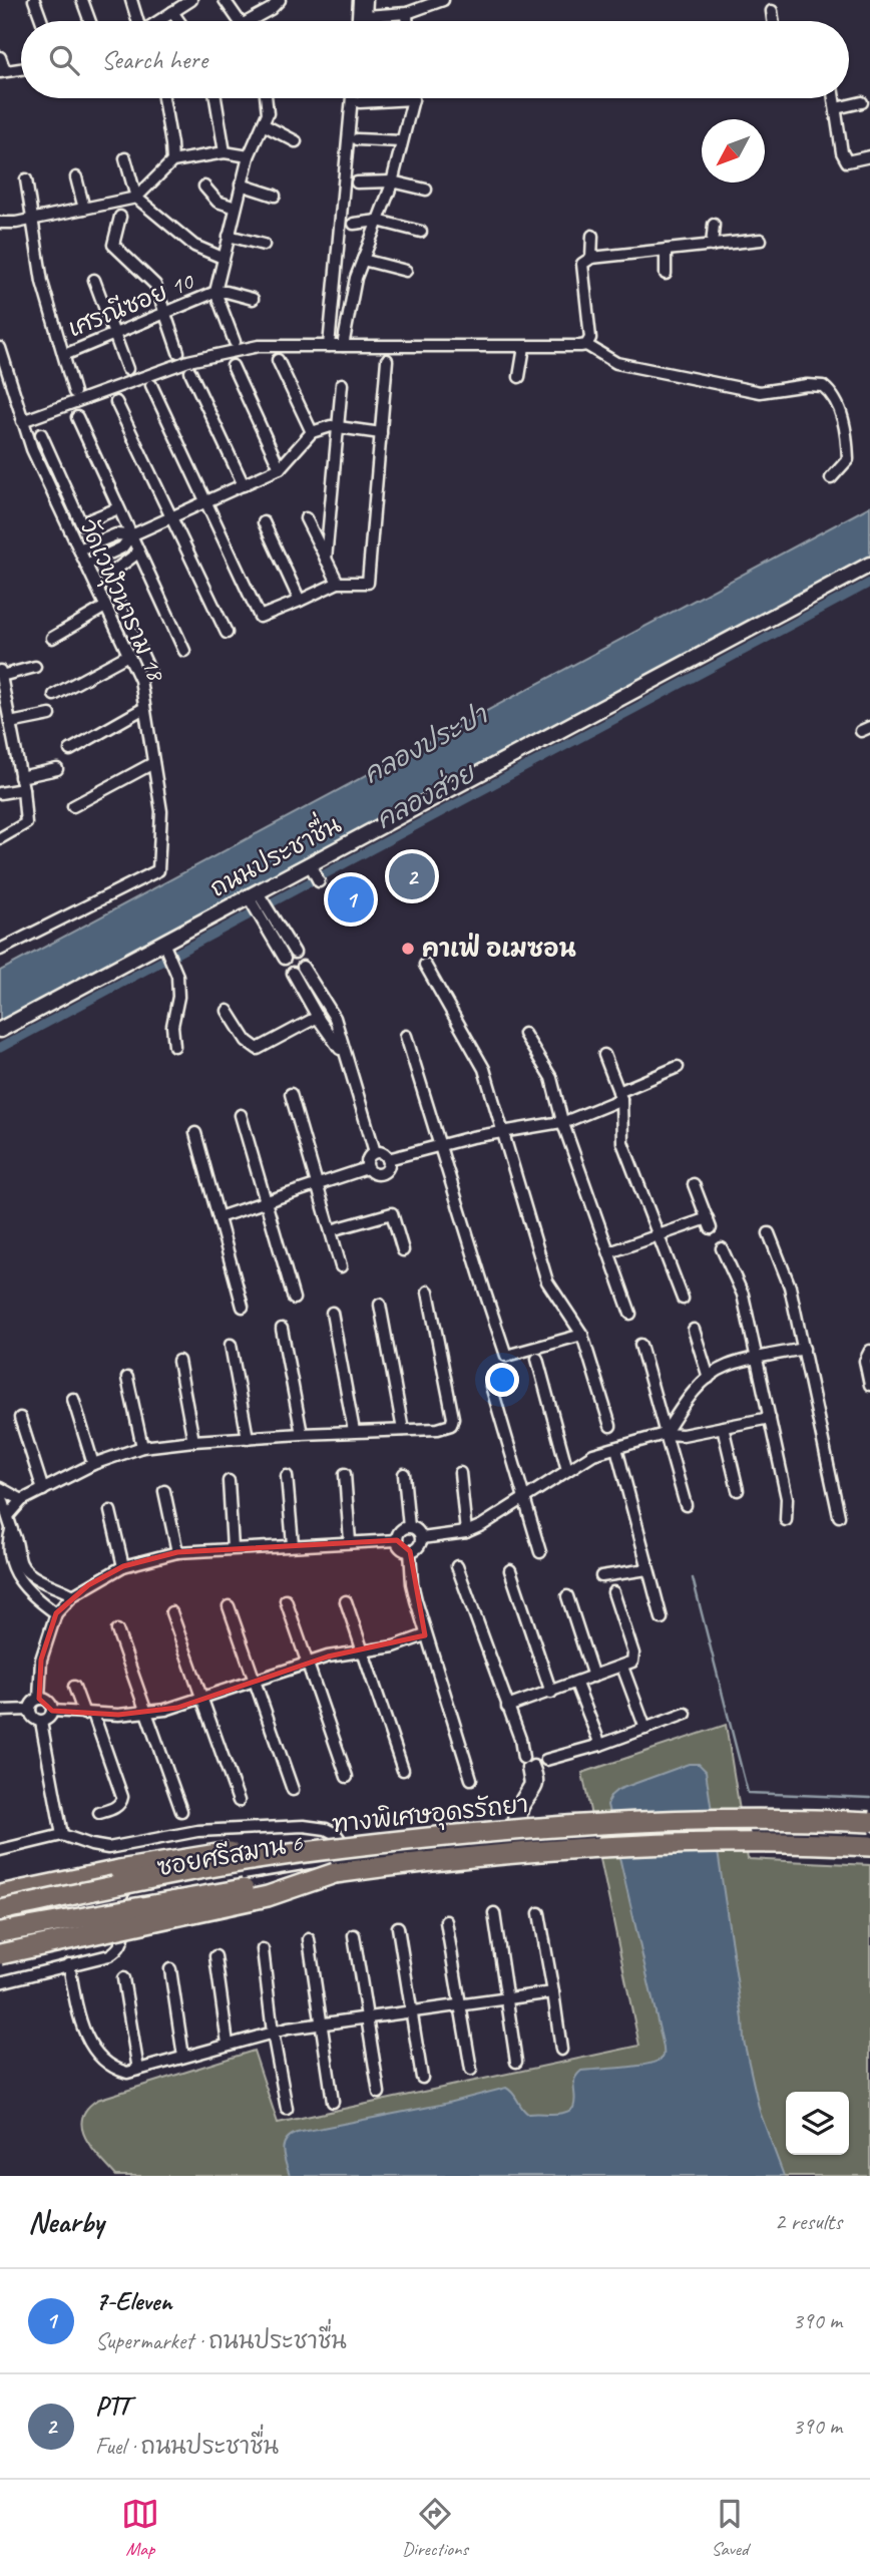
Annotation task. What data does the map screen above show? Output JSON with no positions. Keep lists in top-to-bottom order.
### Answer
{
  "streets": {
    "highway": ["ทางพิเศษอุดรรัถยา"],
    "street": [
      "เศรณีซอย 10",
      "วัดเวฬุวนาราม 18",
      "ถนนประชาชื่น",
      "ซอยศรีสมาน 6"
    ]
  },
  "crossings": [
    ["ทางพิเศษอุดรรัถยา", "ซอยศรีสมาน 6"]
  ],
  "water": ["คลองประปา", "คลองส่วย"],
  "places": ["คาเฟ่ อเมซอน"],
  "north": "bottom left",
  "page": {
    "search": "Search here",
    "pins": ["2", "1"],
    "heading": ["Nearby", "2 results"],
    "list": [
      {
        "mark": "1",
        "name": "7-Eleven",
        "note": "Supermarket · ถนนประชาชื่น",
        "value": "390 m"
      },
      {
        "mark": "2",
        "name": "PTT",
        "note": "Fuel · ถนนประชาชื่น",
        "value": "390 m"
      }
    ],
    "nav": ["Map", "Directions", "Saved"]
  }
}
